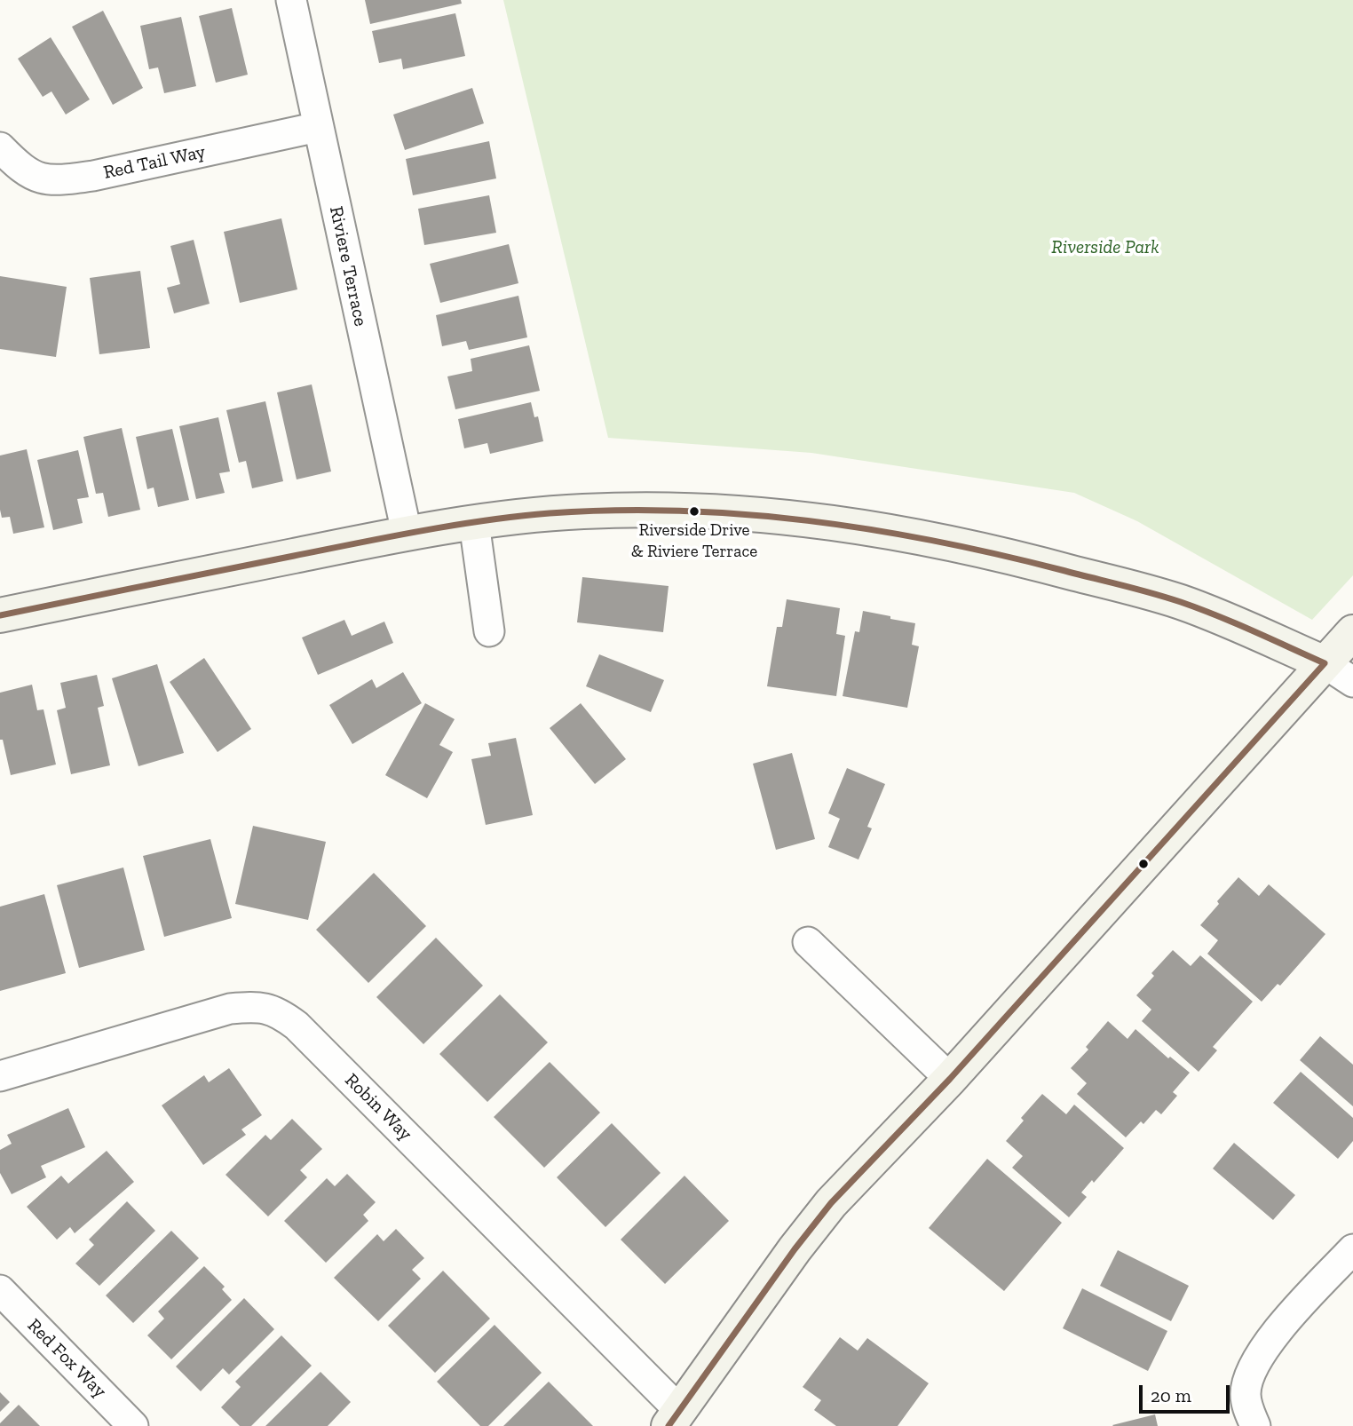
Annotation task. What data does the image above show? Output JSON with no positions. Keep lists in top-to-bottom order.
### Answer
{
  "streets": {
    "street": [
      "Red Tail Way",
      "Riviere Terrace",
      "Robin Way",
      "Red Fox Way"
    ]
  },
  "crossings": [
    ["Red Tail Way", "Riviere Terrace"]
  ],
  "parks": ["Riverside Park"],
  "places": ["Riverside Drive & Riviere Terrace"],
  "scale_bar": "20 m"
}
